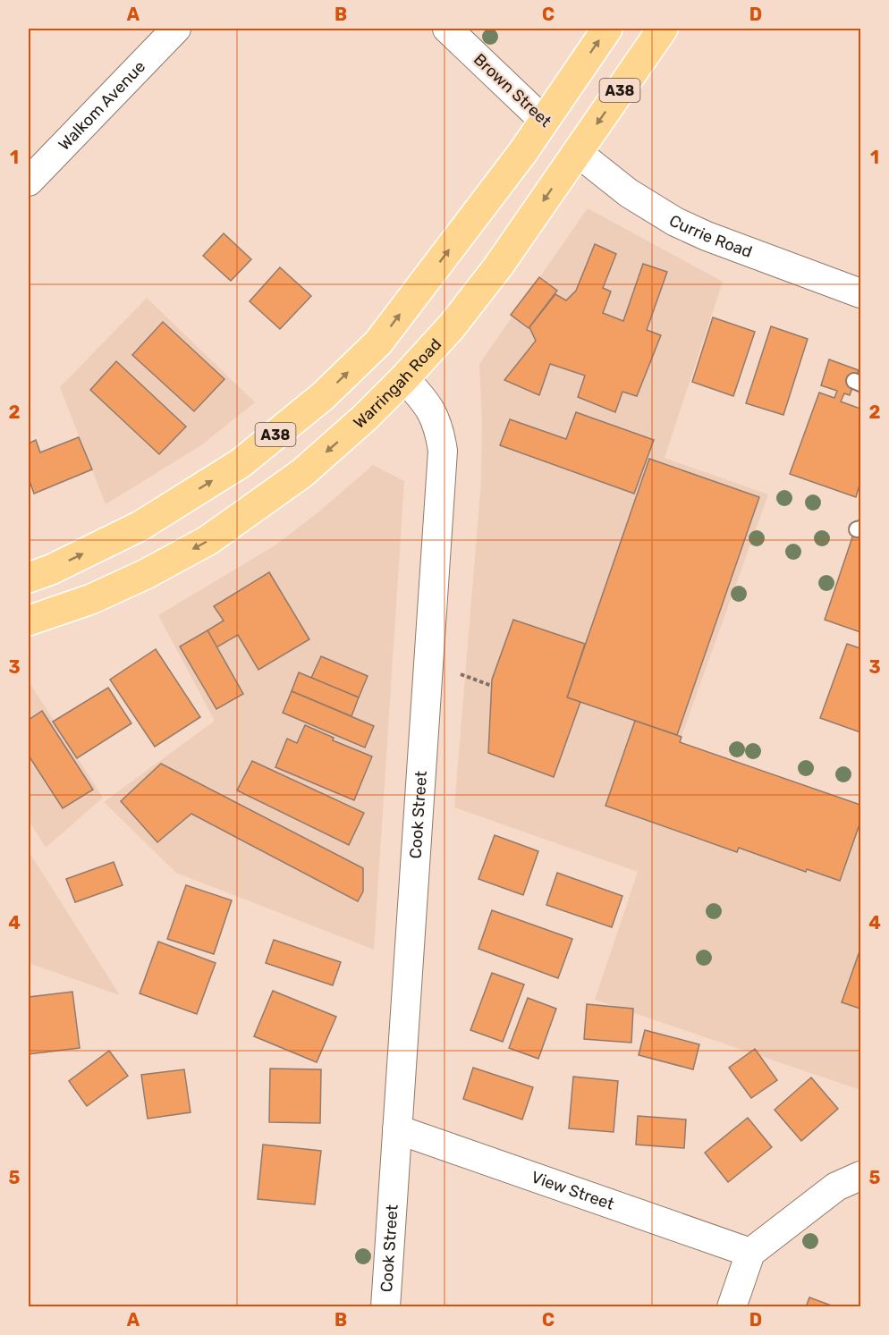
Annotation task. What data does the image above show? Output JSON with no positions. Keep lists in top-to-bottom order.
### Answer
{
  "streets": {
    "highway": [
      "Brown Street",
      "A38",
      "Warringah Road",
      "Cook Street"
    ],
    "street": ["Walkom Avenue", "Currie Road", "View Street"]
  },
  "crossings": [
    ["Brown Street", "A38"],
    ["Brown Street", "Currie Road"],
    ["Brown Street", "Warringah Road"],
    ["A38", "Cook Street"],
    ["Currie Road", "Warringah Road"],
    ["Warringah Road", "Cook Street"],
    ["Cook Street", "View Street"]
  ],
  "grid": {
    "columns": [
      "A",
      "B",
      "C",
      "D"
    ],
    "rows": [
      "1",
      "2",
      "3",
      "4",
      "5"
    ]
  }
}
